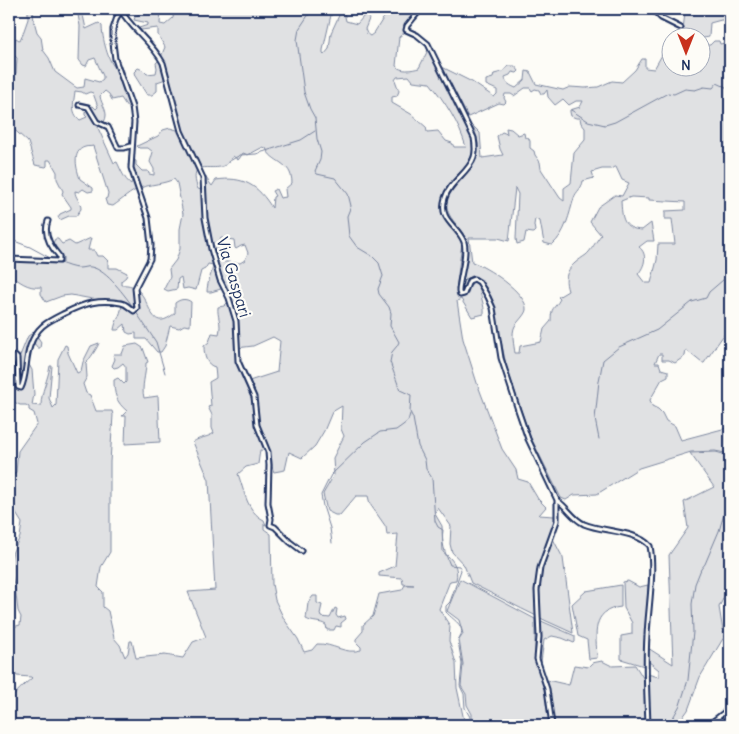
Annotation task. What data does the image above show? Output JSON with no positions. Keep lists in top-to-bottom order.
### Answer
{
  "streets": {
    "street": ["Via Gaspari"]
  },
  "north": "bottom"
}
